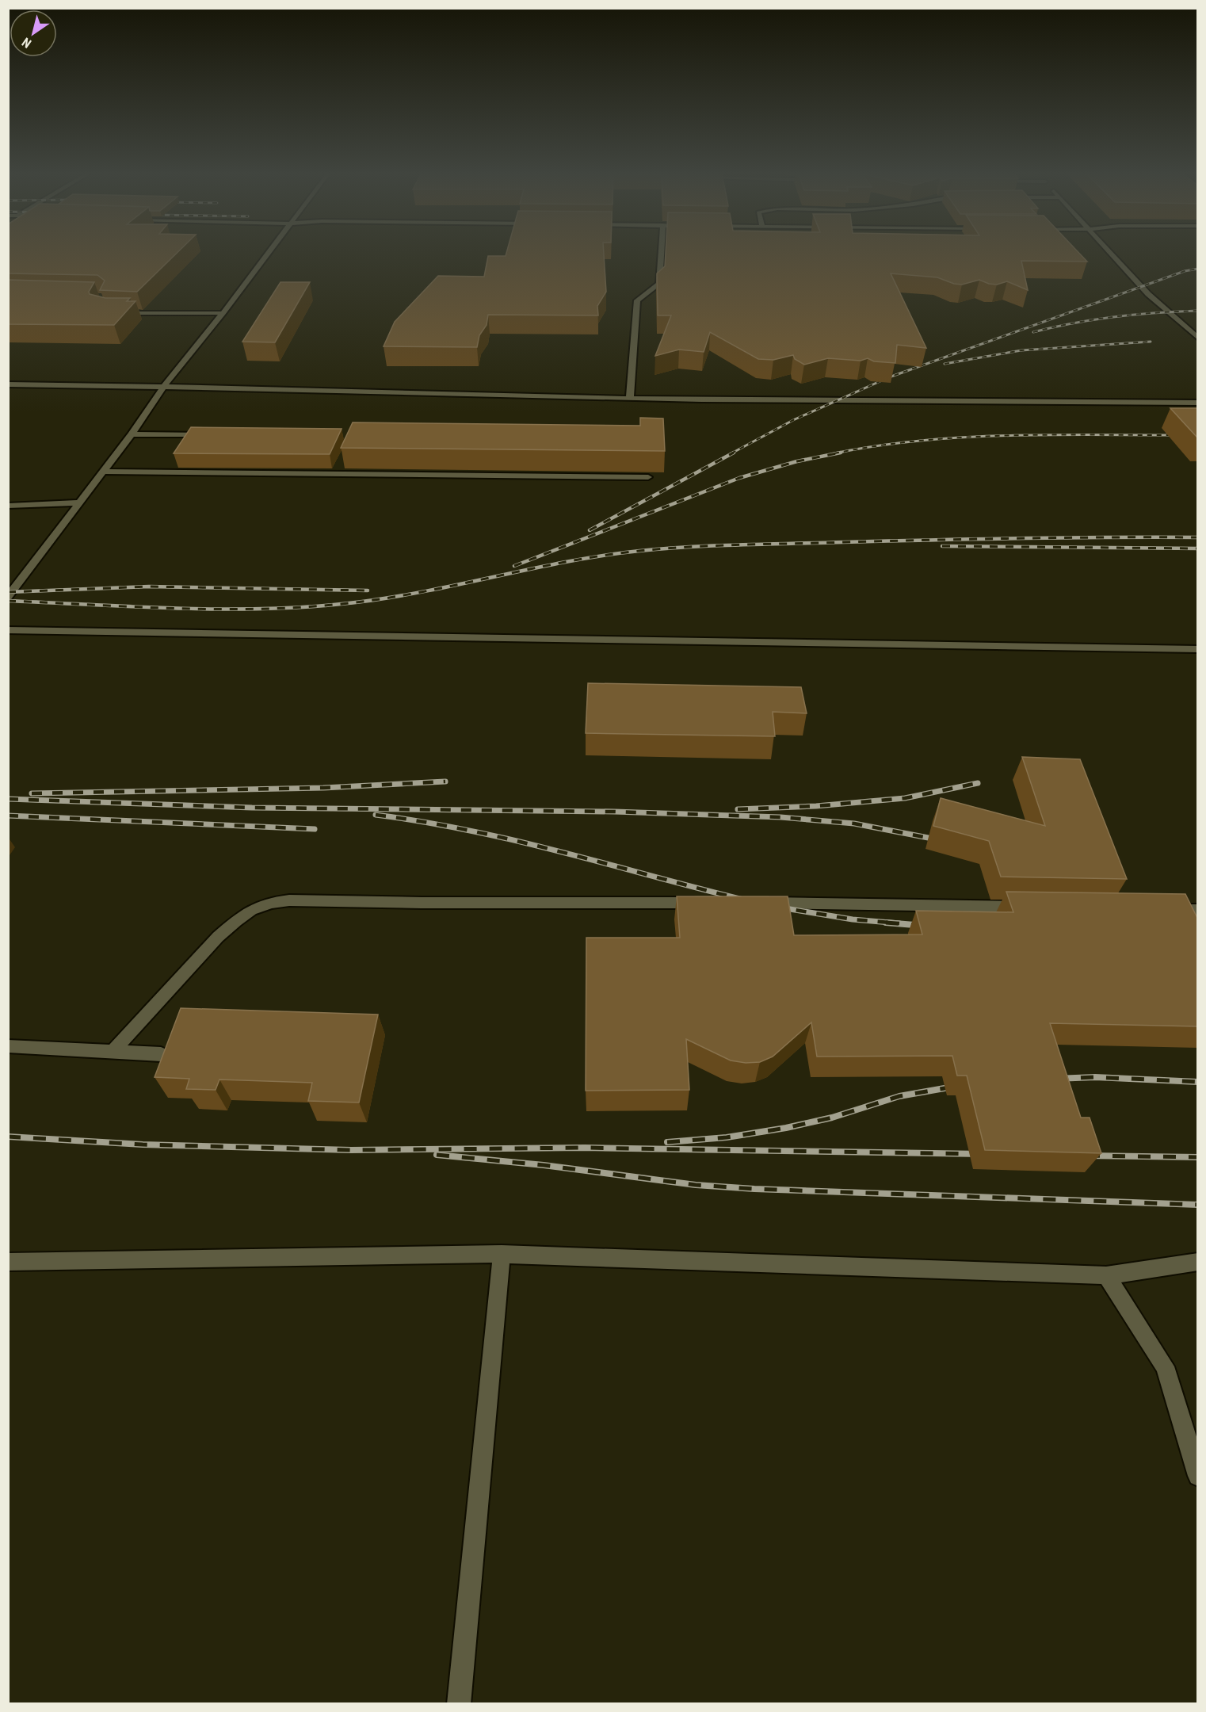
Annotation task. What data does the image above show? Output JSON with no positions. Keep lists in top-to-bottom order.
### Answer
{
  "north": "bottom left"
}
